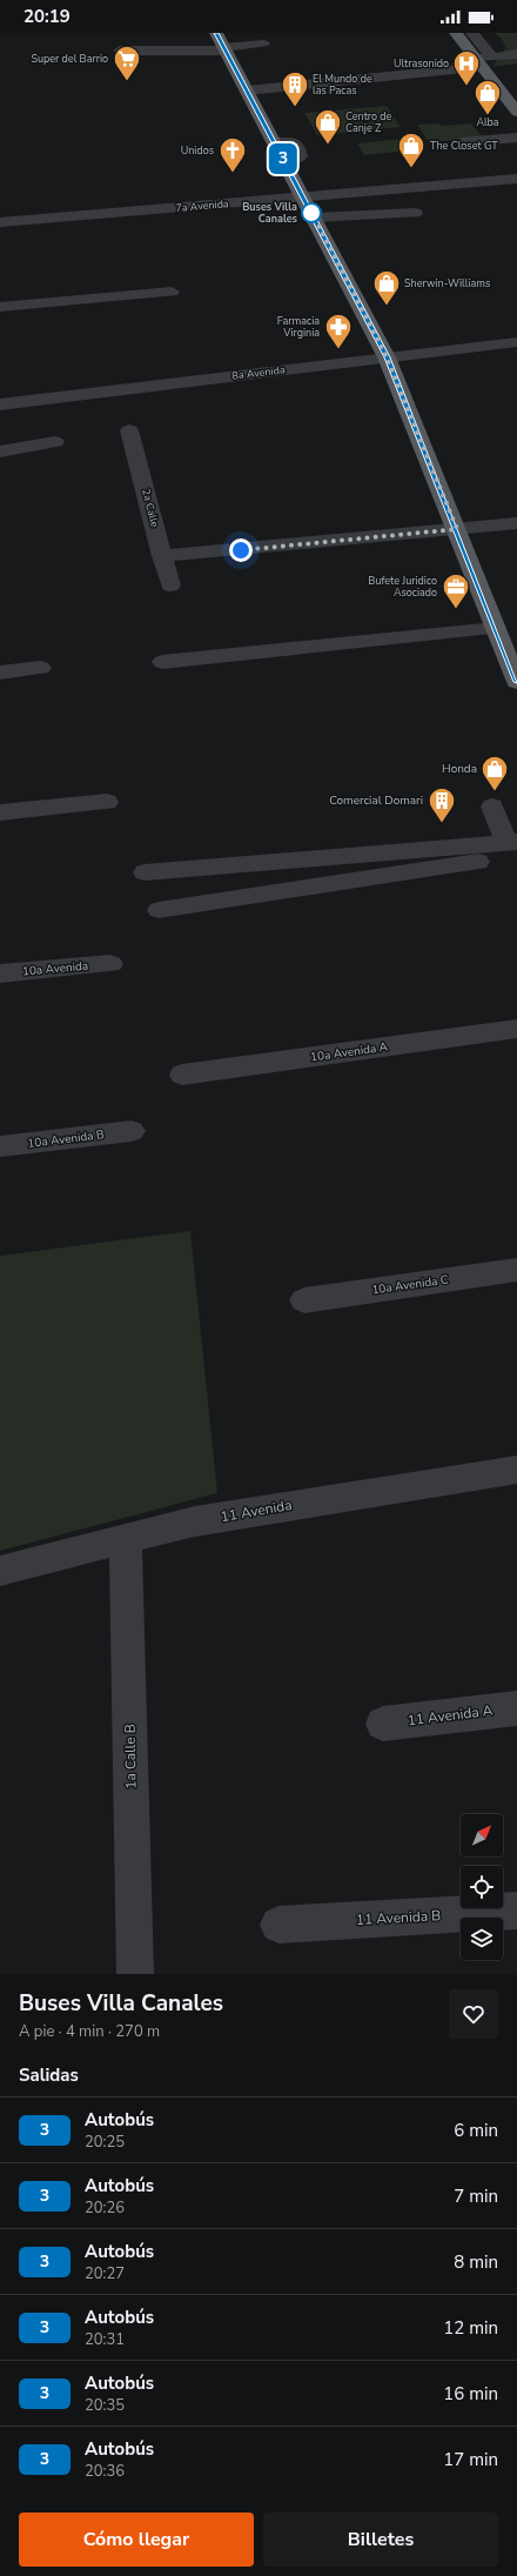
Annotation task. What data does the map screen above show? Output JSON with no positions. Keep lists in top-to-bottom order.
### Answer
{
  "streets": {
    "street": [
      "7a Avenida",
      "8a Avenida",
      "2a Calle",
      "10a Avenida",
      "10a Avenida A",
      "10a Avenida B",
      "10a Avenida C",
      "11 Avenida",
      "11 Avenida A",
      "1a Calle B",
      "11 Avenida B"
    ]
  },
  "crossings": [
    ["11 Avenida", "1a Calle B"]
  ],
  "places": {
    "supermarket": ["Super del Barrio"],
    "hospital": ["Ultrasonido"],
    "building": ["El Mundo de las Pacas", "Comercial Domari"],
    "shop": [
      "Alba",
      "Centro de Canje Z",
      "The Closet GT",
      "Sherwin-Williams",
      "Honda"
    ],
    "church": ["Unidos"],
    "other": ["Buses Villa Canales"],
    "pharmacy": ["Farmacia Virginia"],
    "office": ["Bufete Juridico Asociado"]
  },
  "lines": ["bus line 3"],
  "north": "top right",
  "page": {
    "status": "20:19",
    "on_map": "3",
    "heading": [
      ["Buses Villa Canales", "A pie · 4 min · 270 m"],
      "Salidas"
    ],
    "list": [
      {
        "mark": "3",
        "name": "Autobús",
        "note": "20:25",
        "value": "6 min"
      },
      {
        "mark": "3",
        "name": "Autobús",
        "note": "20:26",
        "value": "7 min"
      },
      {
        "mark": "3",
        "name": "Autobús",
        "note": "20:27",
        "value": "8 min"
      },
      {
        "mark": "3",
        "name": "Autobús",
        "note": "20:31",
        "value": "12 min"
      },
      {
        "mark": "3",
        "name": "Autobús",
        "note": "20:35",
        "value": "16 min"
      },
      {
        "mark": "3",
        "name": "Autobús",
        "note": "20:36",
        "value": "17 min"
      }
    ],
    "buttons": ["Cómo llegar", "Billetes"]
  }
}
